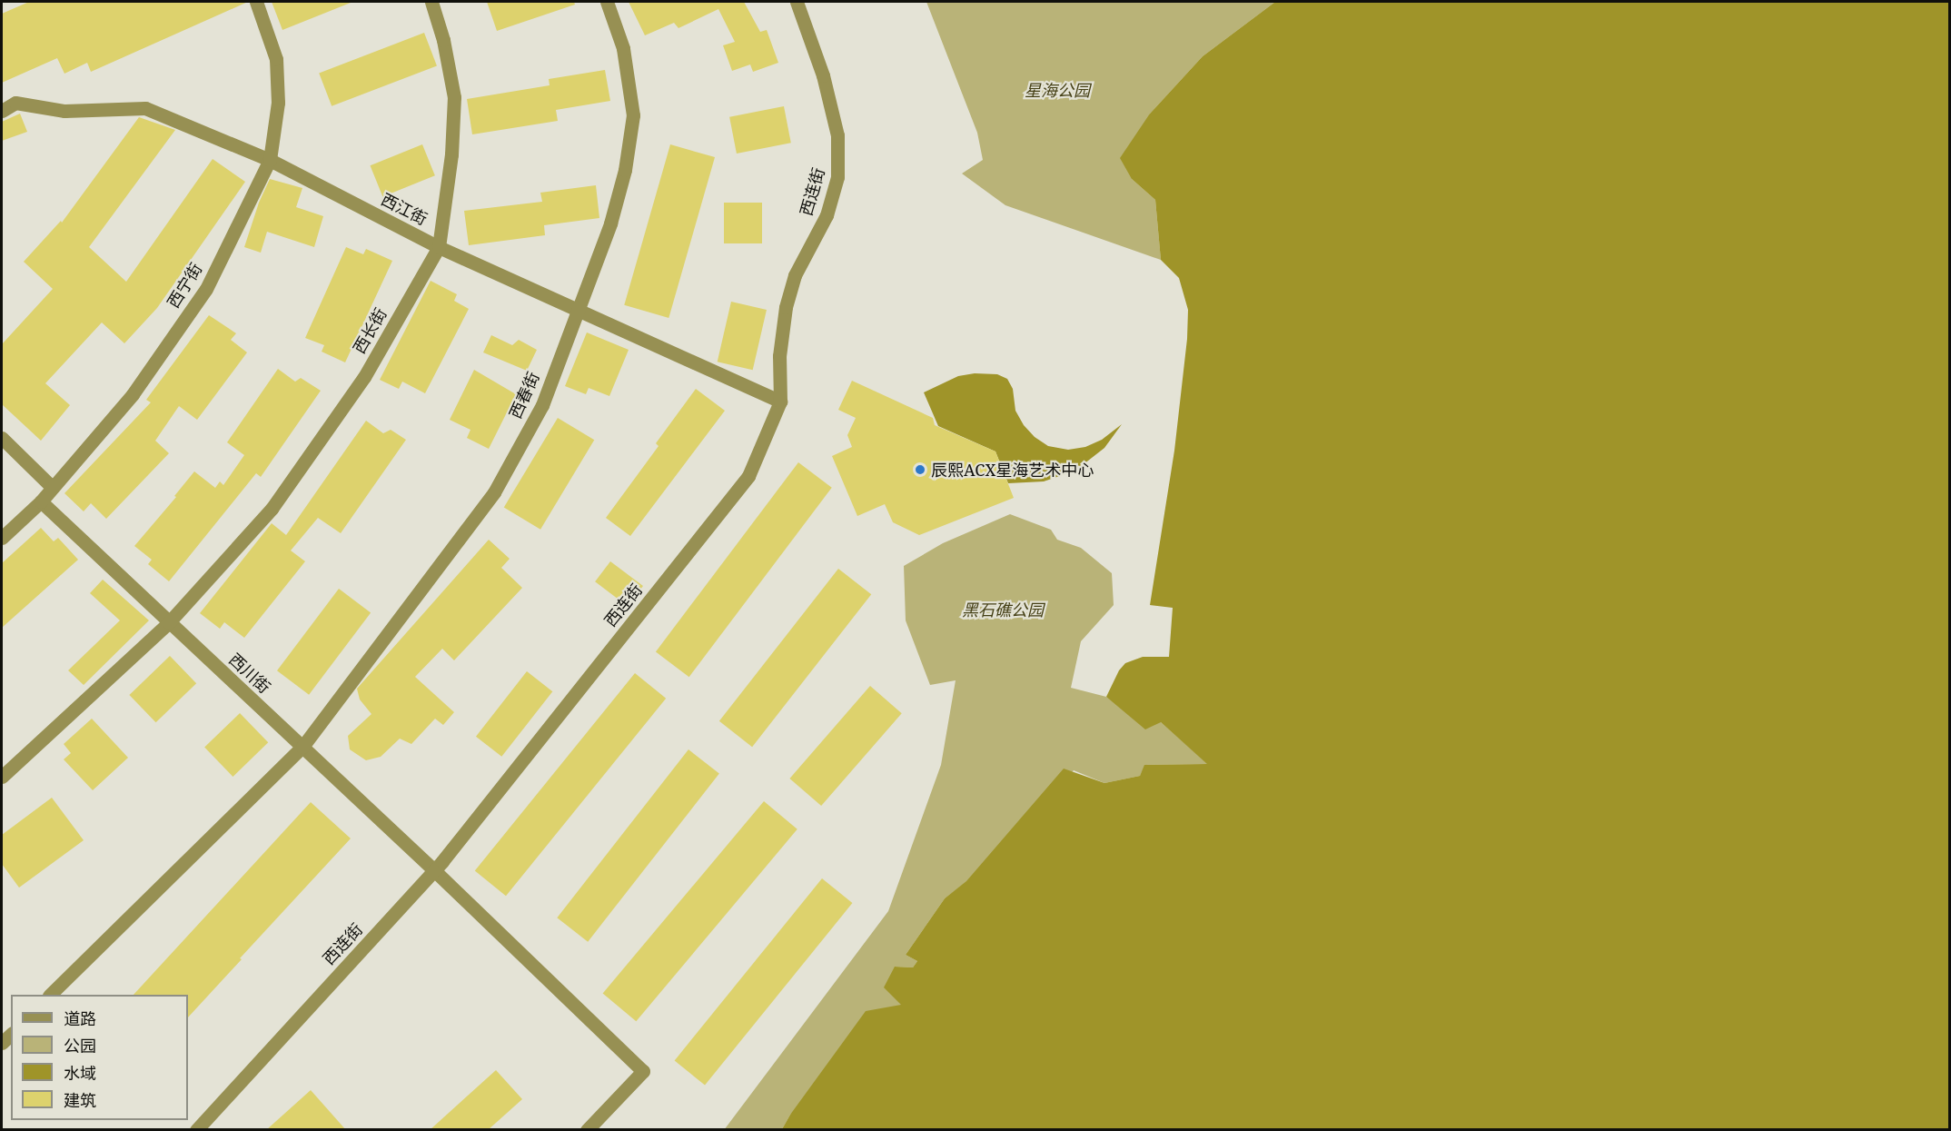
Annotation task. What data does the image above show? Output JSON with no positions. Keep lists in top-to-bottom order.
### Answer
{
  "streets": {
    "street": [
      "西连街",
      "西江街",
      "西宁街",
      "西长街",
      "西春街",
      "西川街"
    ]
  },
  "crossings": [
    ["西连街", "西江街"],
    ["西连街", "西川街"],
    ["西江街", "西宁街"],
    ["西江街", "西长街"],
    ["西江街", "西春街"],
    ["西宁街", "西川街"],
    ["西长街", "西川街"],
    ["西春街", "西川街"]
  ],
  "parks": ["星海公园", "黑石礁公园"],
  "places": ["辰熙ACX星海艺术中心"],
  "legend": [
    "道路",
    "公园",
    "水域",
    "建筑"
  ]
}
